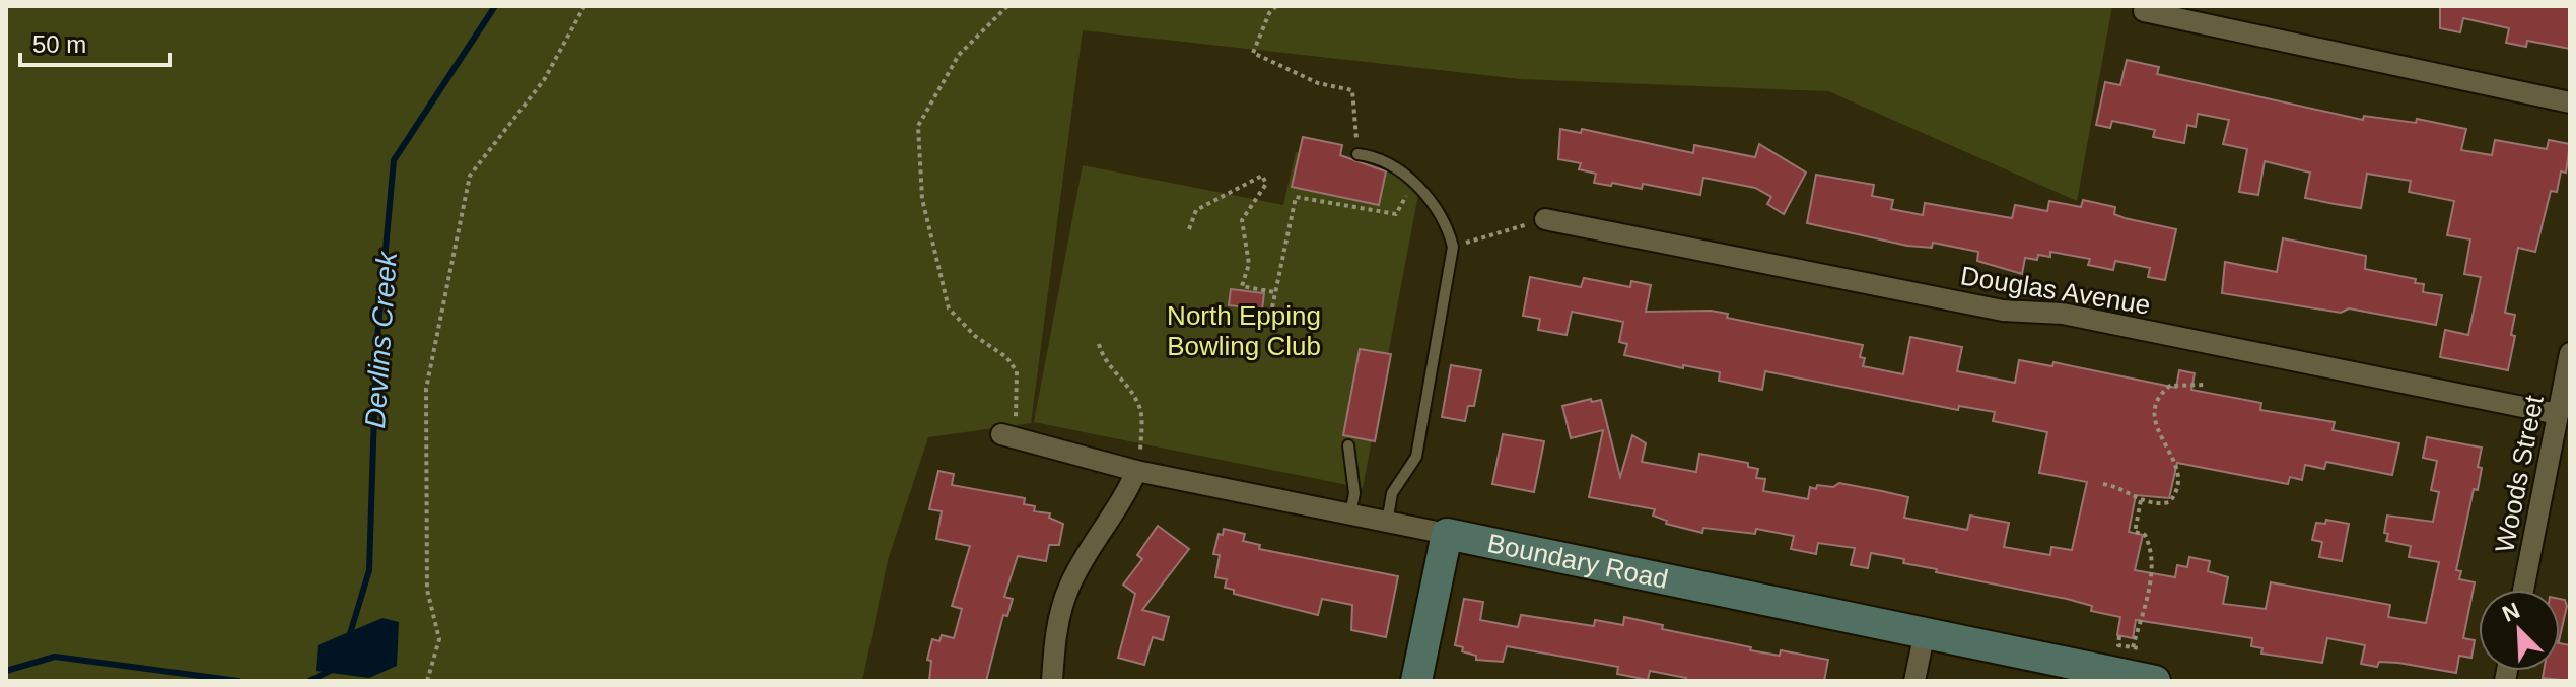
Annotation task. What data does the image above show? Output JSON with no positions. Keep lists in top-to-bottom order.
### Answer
{
  "streets": {
    "street": ["Douglas Avenue", "Woods Street", "Boundary Road"]
  },
  "crossings": [
    ["Douglas Avenue", "Woods Street"]
  ],
  "water": ["Devlins Creek"],
  "parks": ["North Epping Bowling Club"],
  "scale_bar": "50 m",
  "north": "top left"
}
